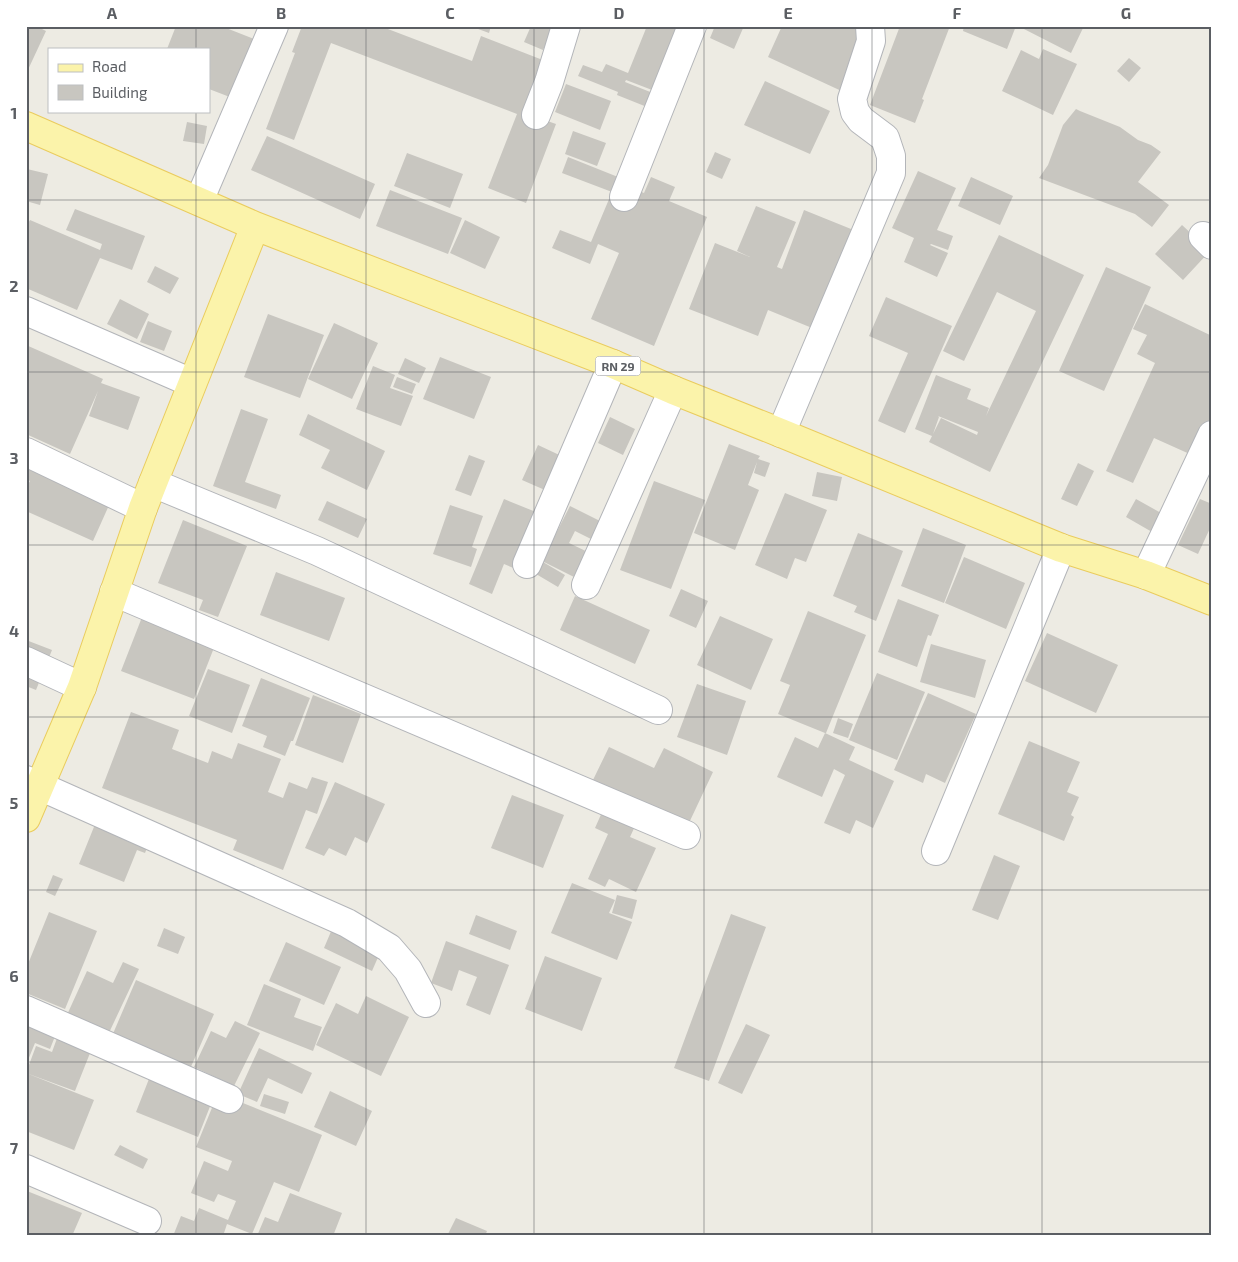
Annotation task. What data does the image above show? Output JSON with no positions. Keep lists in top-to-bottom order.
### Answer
{
  "streets": {
    "main road": ["RN 29"]
  },
  "legend": ["Road", "Building"],
  "grid": {
    "columns": [
      "A",
      "B",
      "C",
      "D",
      "E",
      "F",
      "G"
    ],
    "rows": [
      "1",
      "2",
      "3",
      "4",
      "5",
      "6",
      "7"
    ]
  }
}
